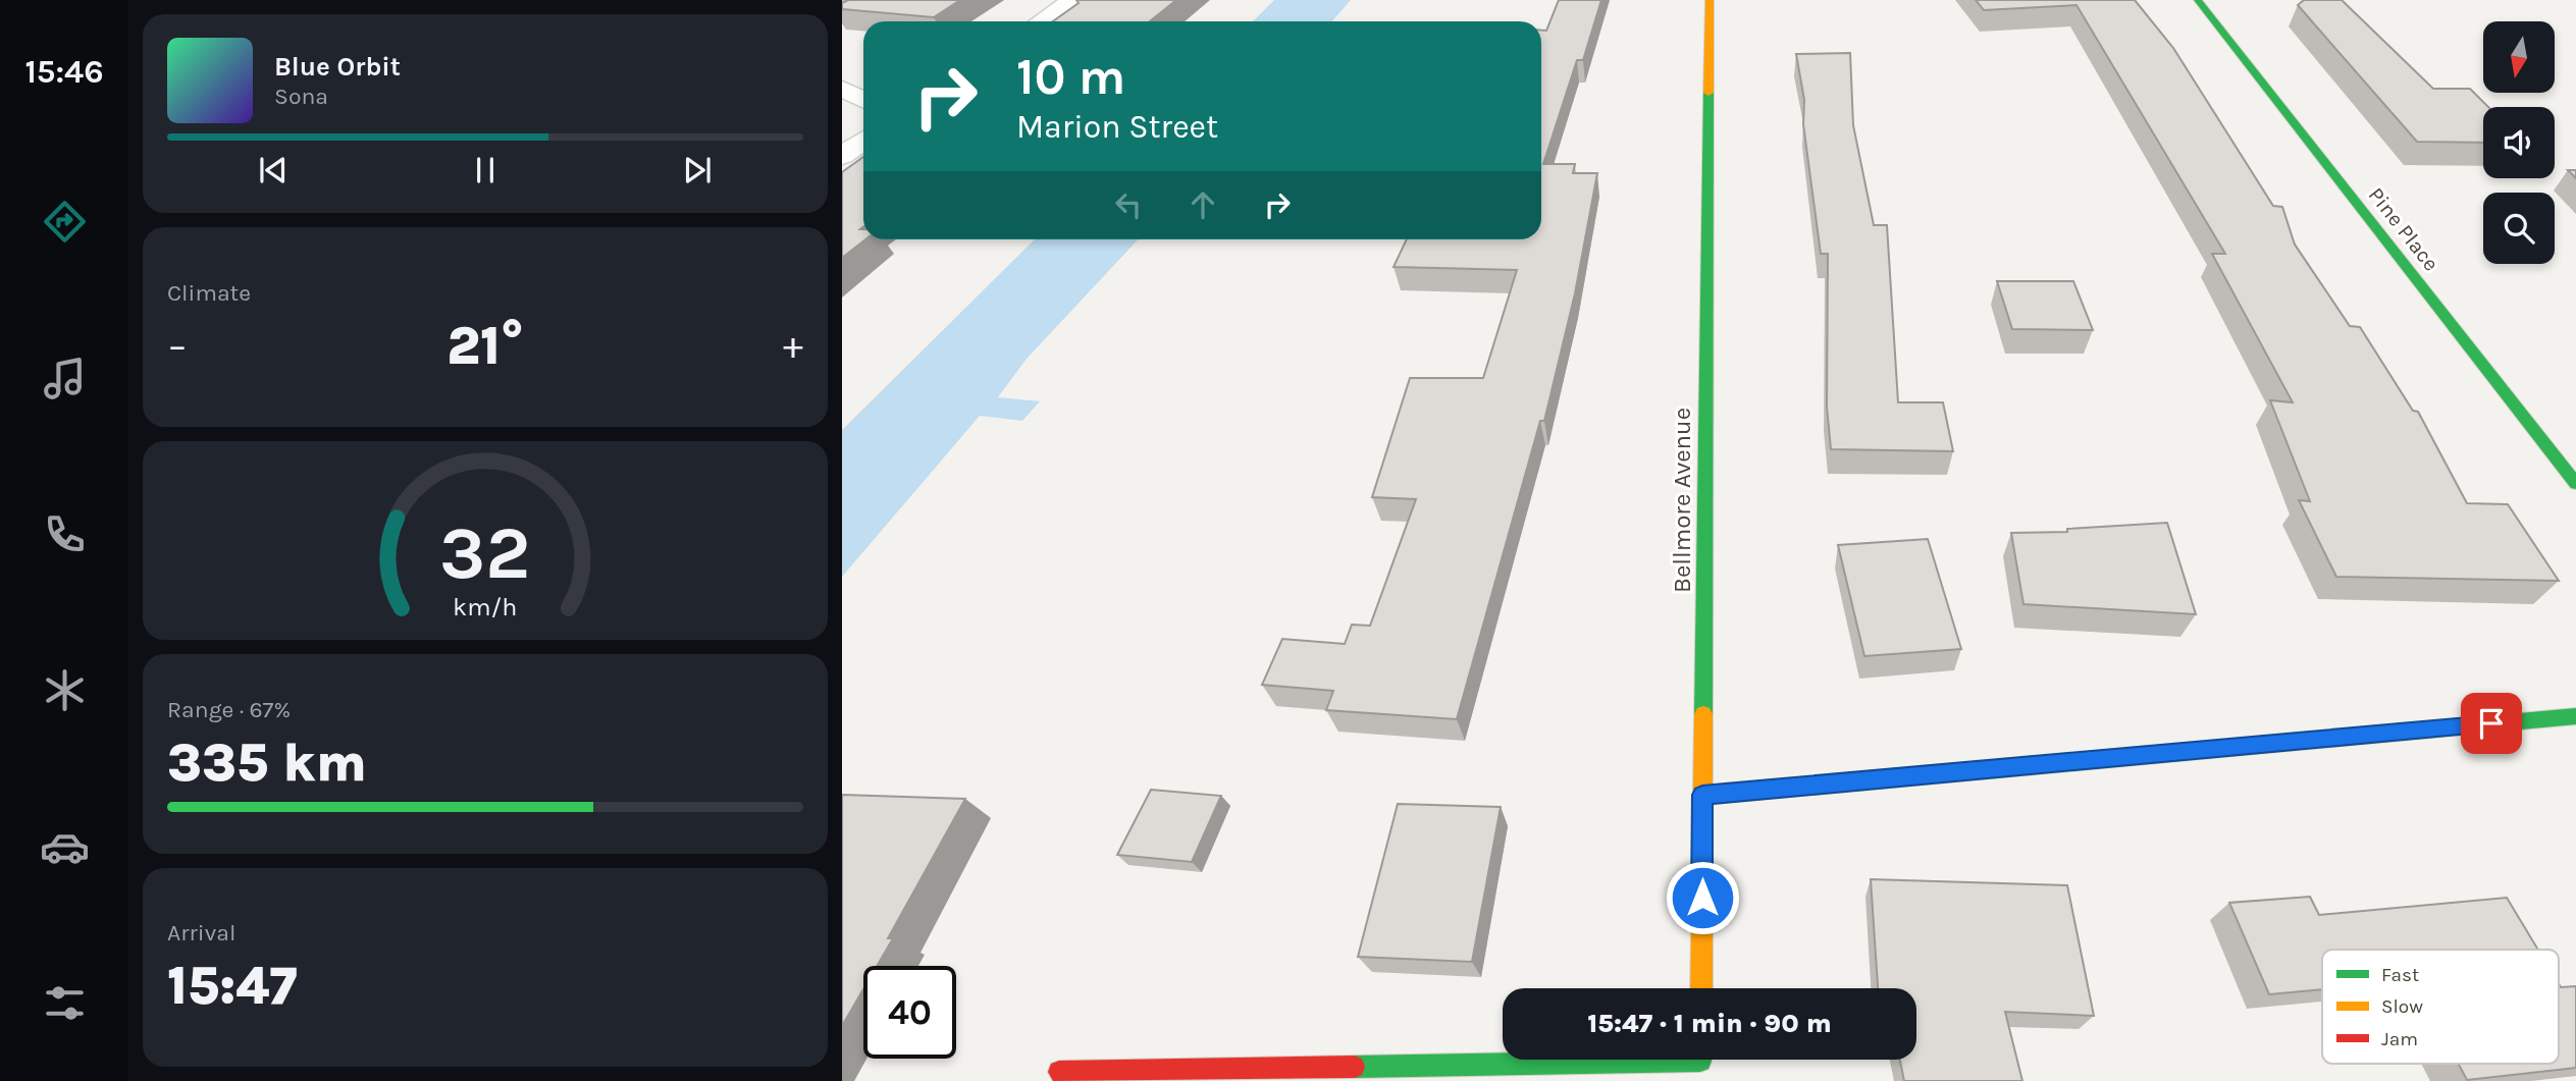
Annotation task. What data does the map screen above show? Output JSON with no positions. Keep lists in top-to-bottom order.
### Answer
{
  "streets": {
    "street": ["Pine Place", "Bellmore Avenue"]
  },
  "legend": ["Fast", "Slow", "Jam"],
  "north": "bottom",
  "page": {
    "tabs": "15:46",
    "turn": ["10 m", "Marion Street"],
    "song": ["Blue Orbit", "Sona"],
    "tile": [
      "Climate",
      ["Range · 67%", "335 km"],
      ["Arrival", "15:47"]
    ],
    "heat": ["−", "21°", "+"],
    "limit": "40",
    "trip": "15:47 · 1 min · 90 m",
    "gauge": ["32", "km/h"]
  }
}
